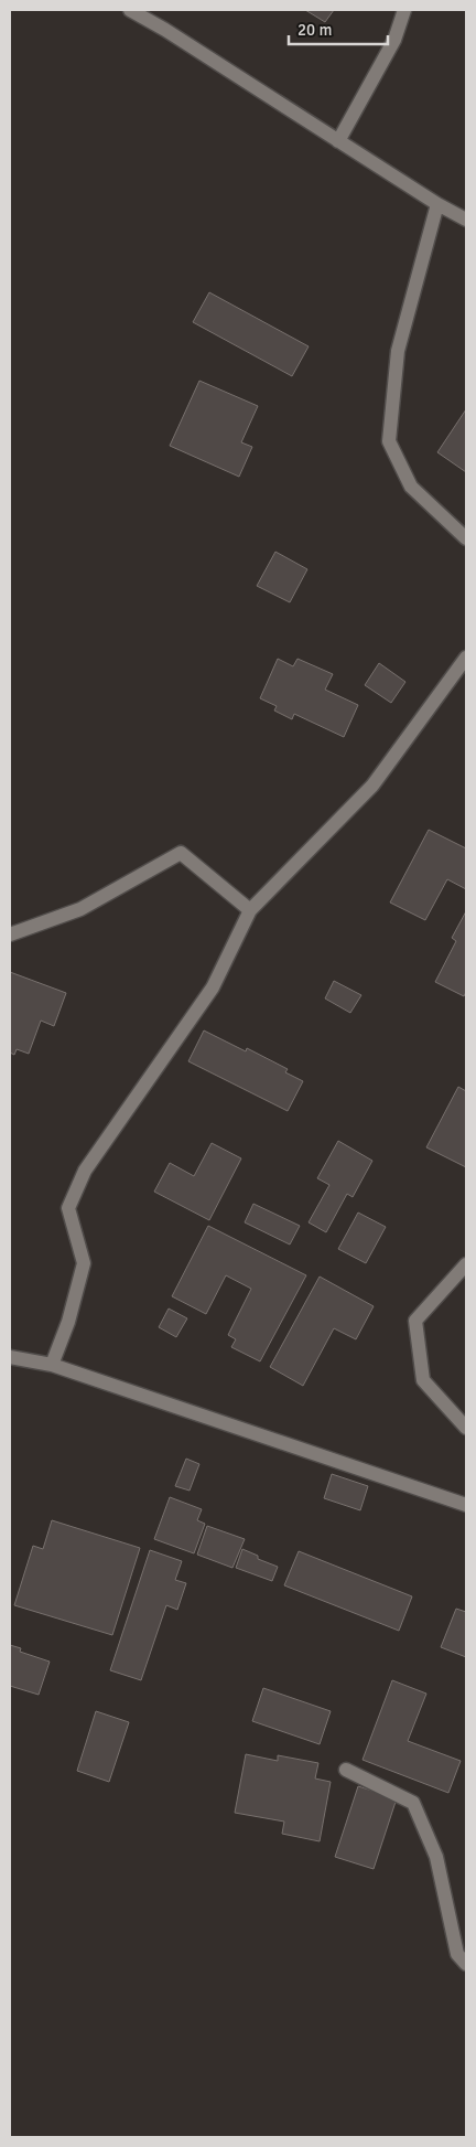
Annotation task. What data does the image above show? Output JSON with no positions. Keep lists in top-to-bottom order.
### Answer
{
  "scale_bar": "20 m"
}
